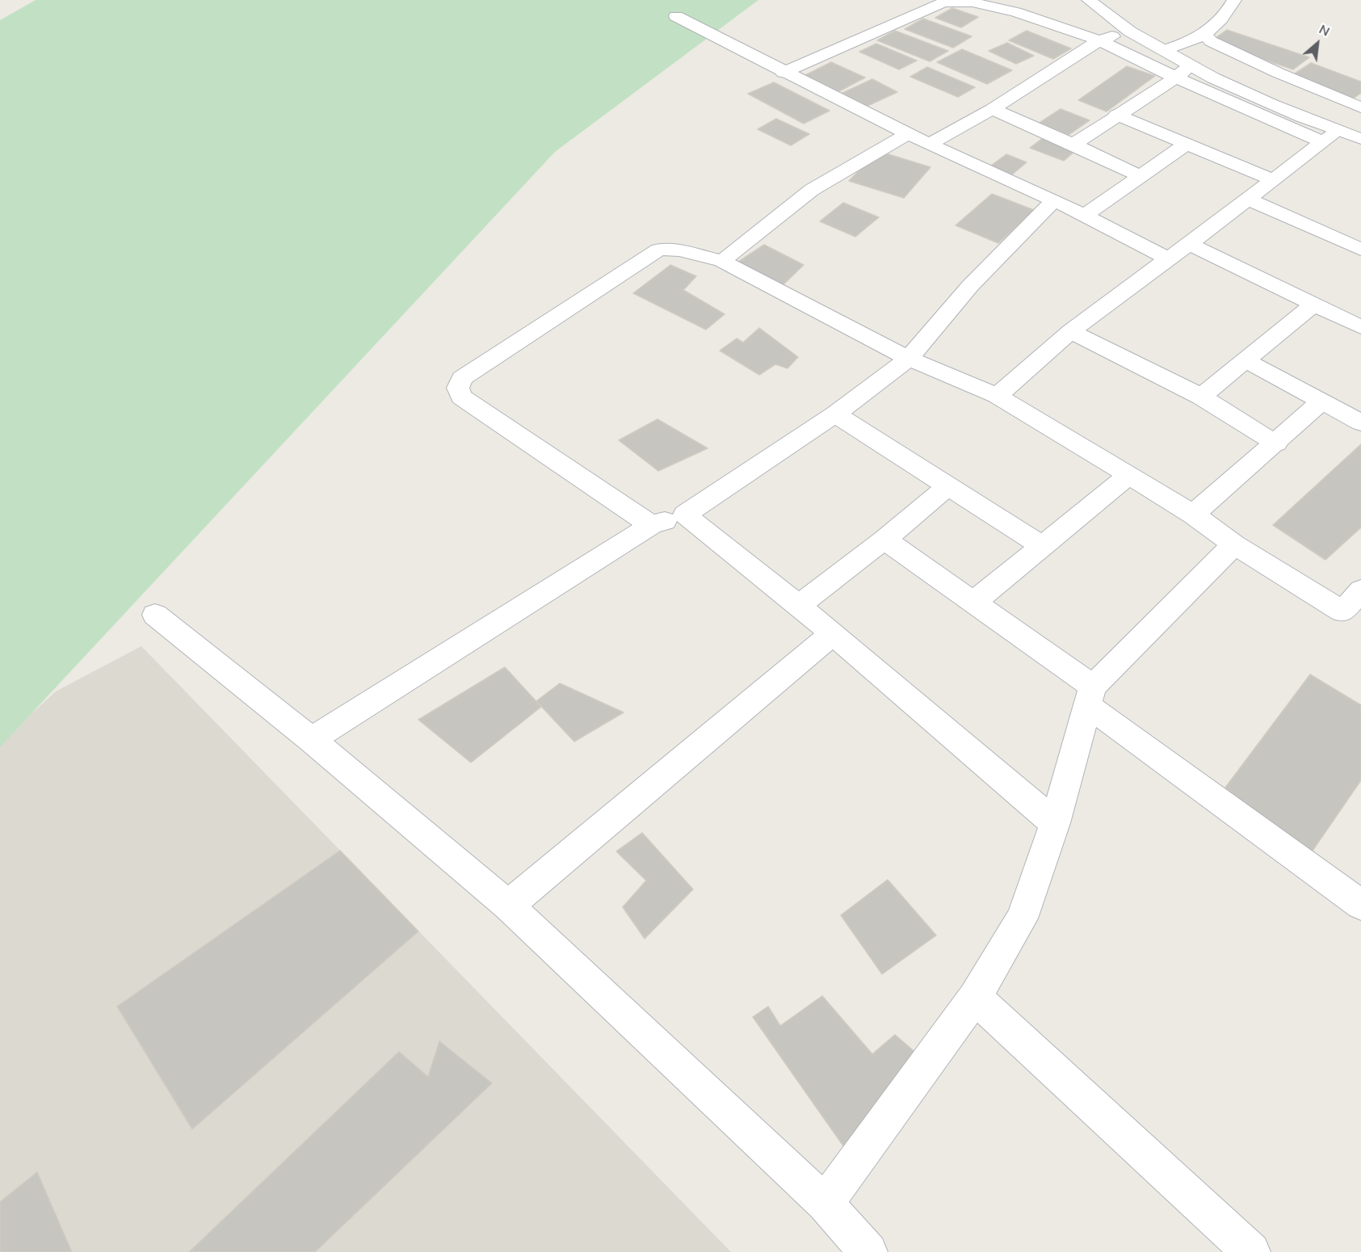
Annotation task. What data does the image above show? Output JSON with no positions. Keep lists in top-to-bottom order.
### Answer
{
  "north": "top right"
}
